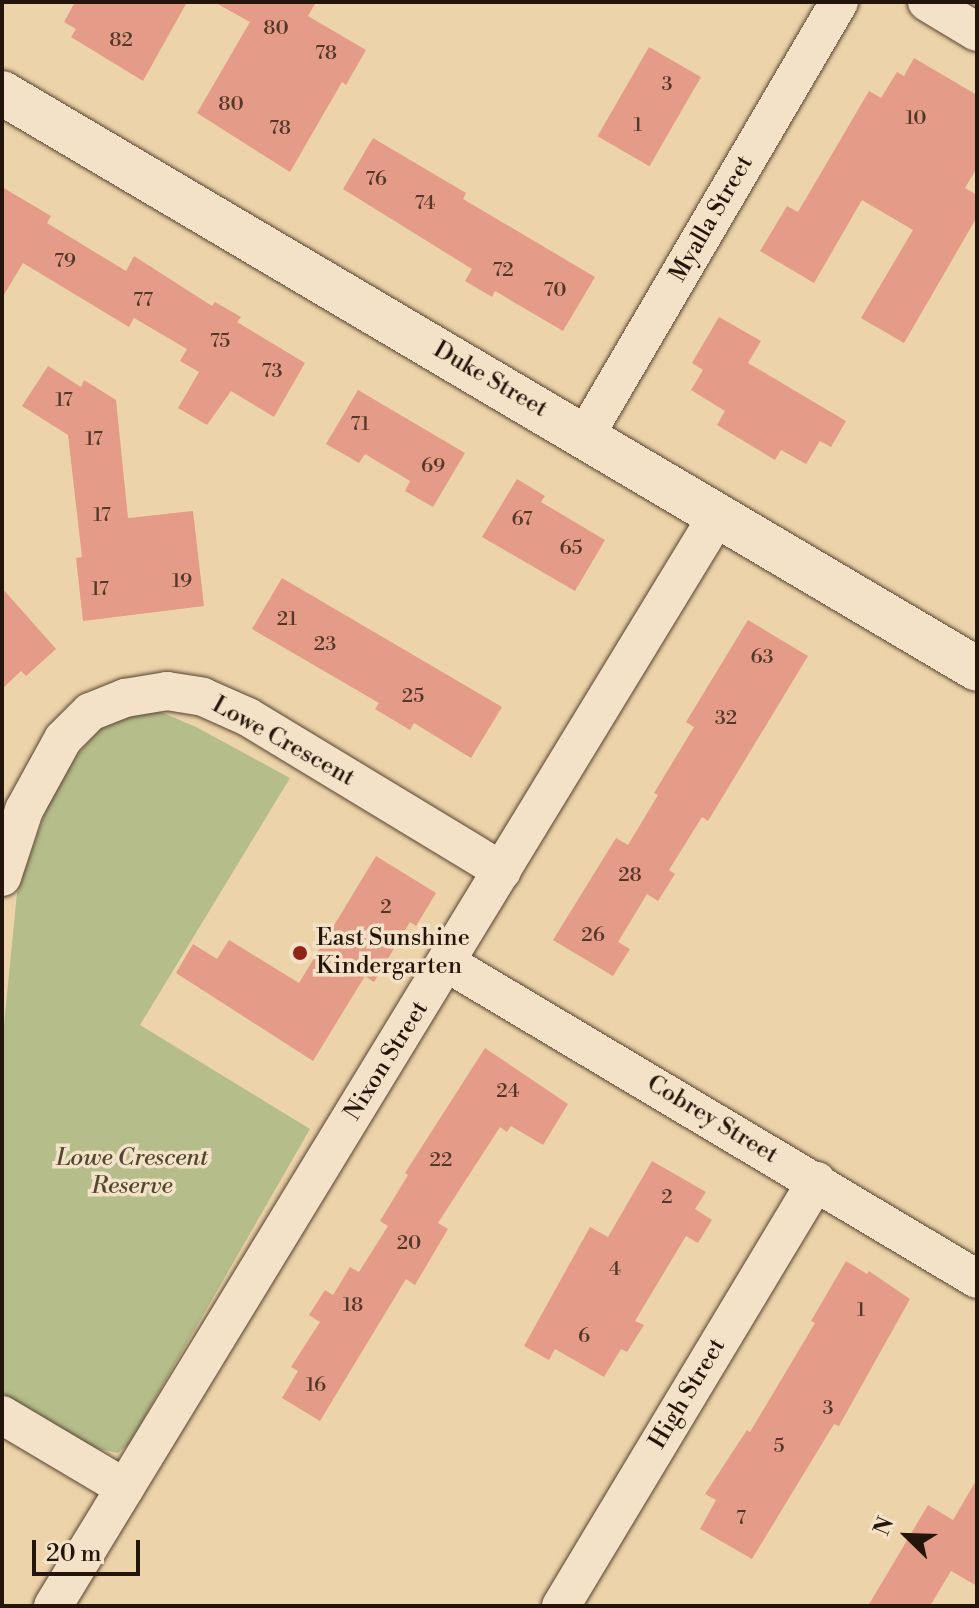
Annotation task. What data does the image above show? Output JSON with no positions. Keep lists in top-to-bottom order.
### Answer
{
  "streets": {
    "street": [
      "Myalla Street",
      "Duke Street",
      "Lowe Crescent",
      "Nixon Street",
      "Cobrey Street",
      "High Street"
    ]
  },
  "crossings": [
    ["Myalla Street", "Duke Street"],
    ["Duke Street", "Nixon Street"],
    ["Lowe Crescent", "Nixon Street"],
    ["Nixon Street", "Cobrey Street"],
    ["Cobrey Street", "High Street"]
  ],
  "parks": ["Lowe Crescent Reserve"],
  "places": ["East Sunshine Kindergarten"],
  "house_numbers": [
    "80",
    "82",
    "78",
    "3",
    "80",
    "10",
    "1",
    "78",
    "76",
    "74",
    "79",
    "72",
    "70",
    "77",
    "75",
    "73",
    "17",
    "71",
    "17",
    "69",
    "17",
    "67",
    "65",
    "19",
    "17",
    "21",
    "23",
    "63",
    "25",
    "32",
    "28",
    "2",
    "26",
    "24",
    "22",
    "2",
    "20",
    "4",
    "18",
    "1",
    "6",
    "16",
    "3",
    "5",
    "7"
  ],
  "scale_bar": "20 m",
  "north": "top left"
}
